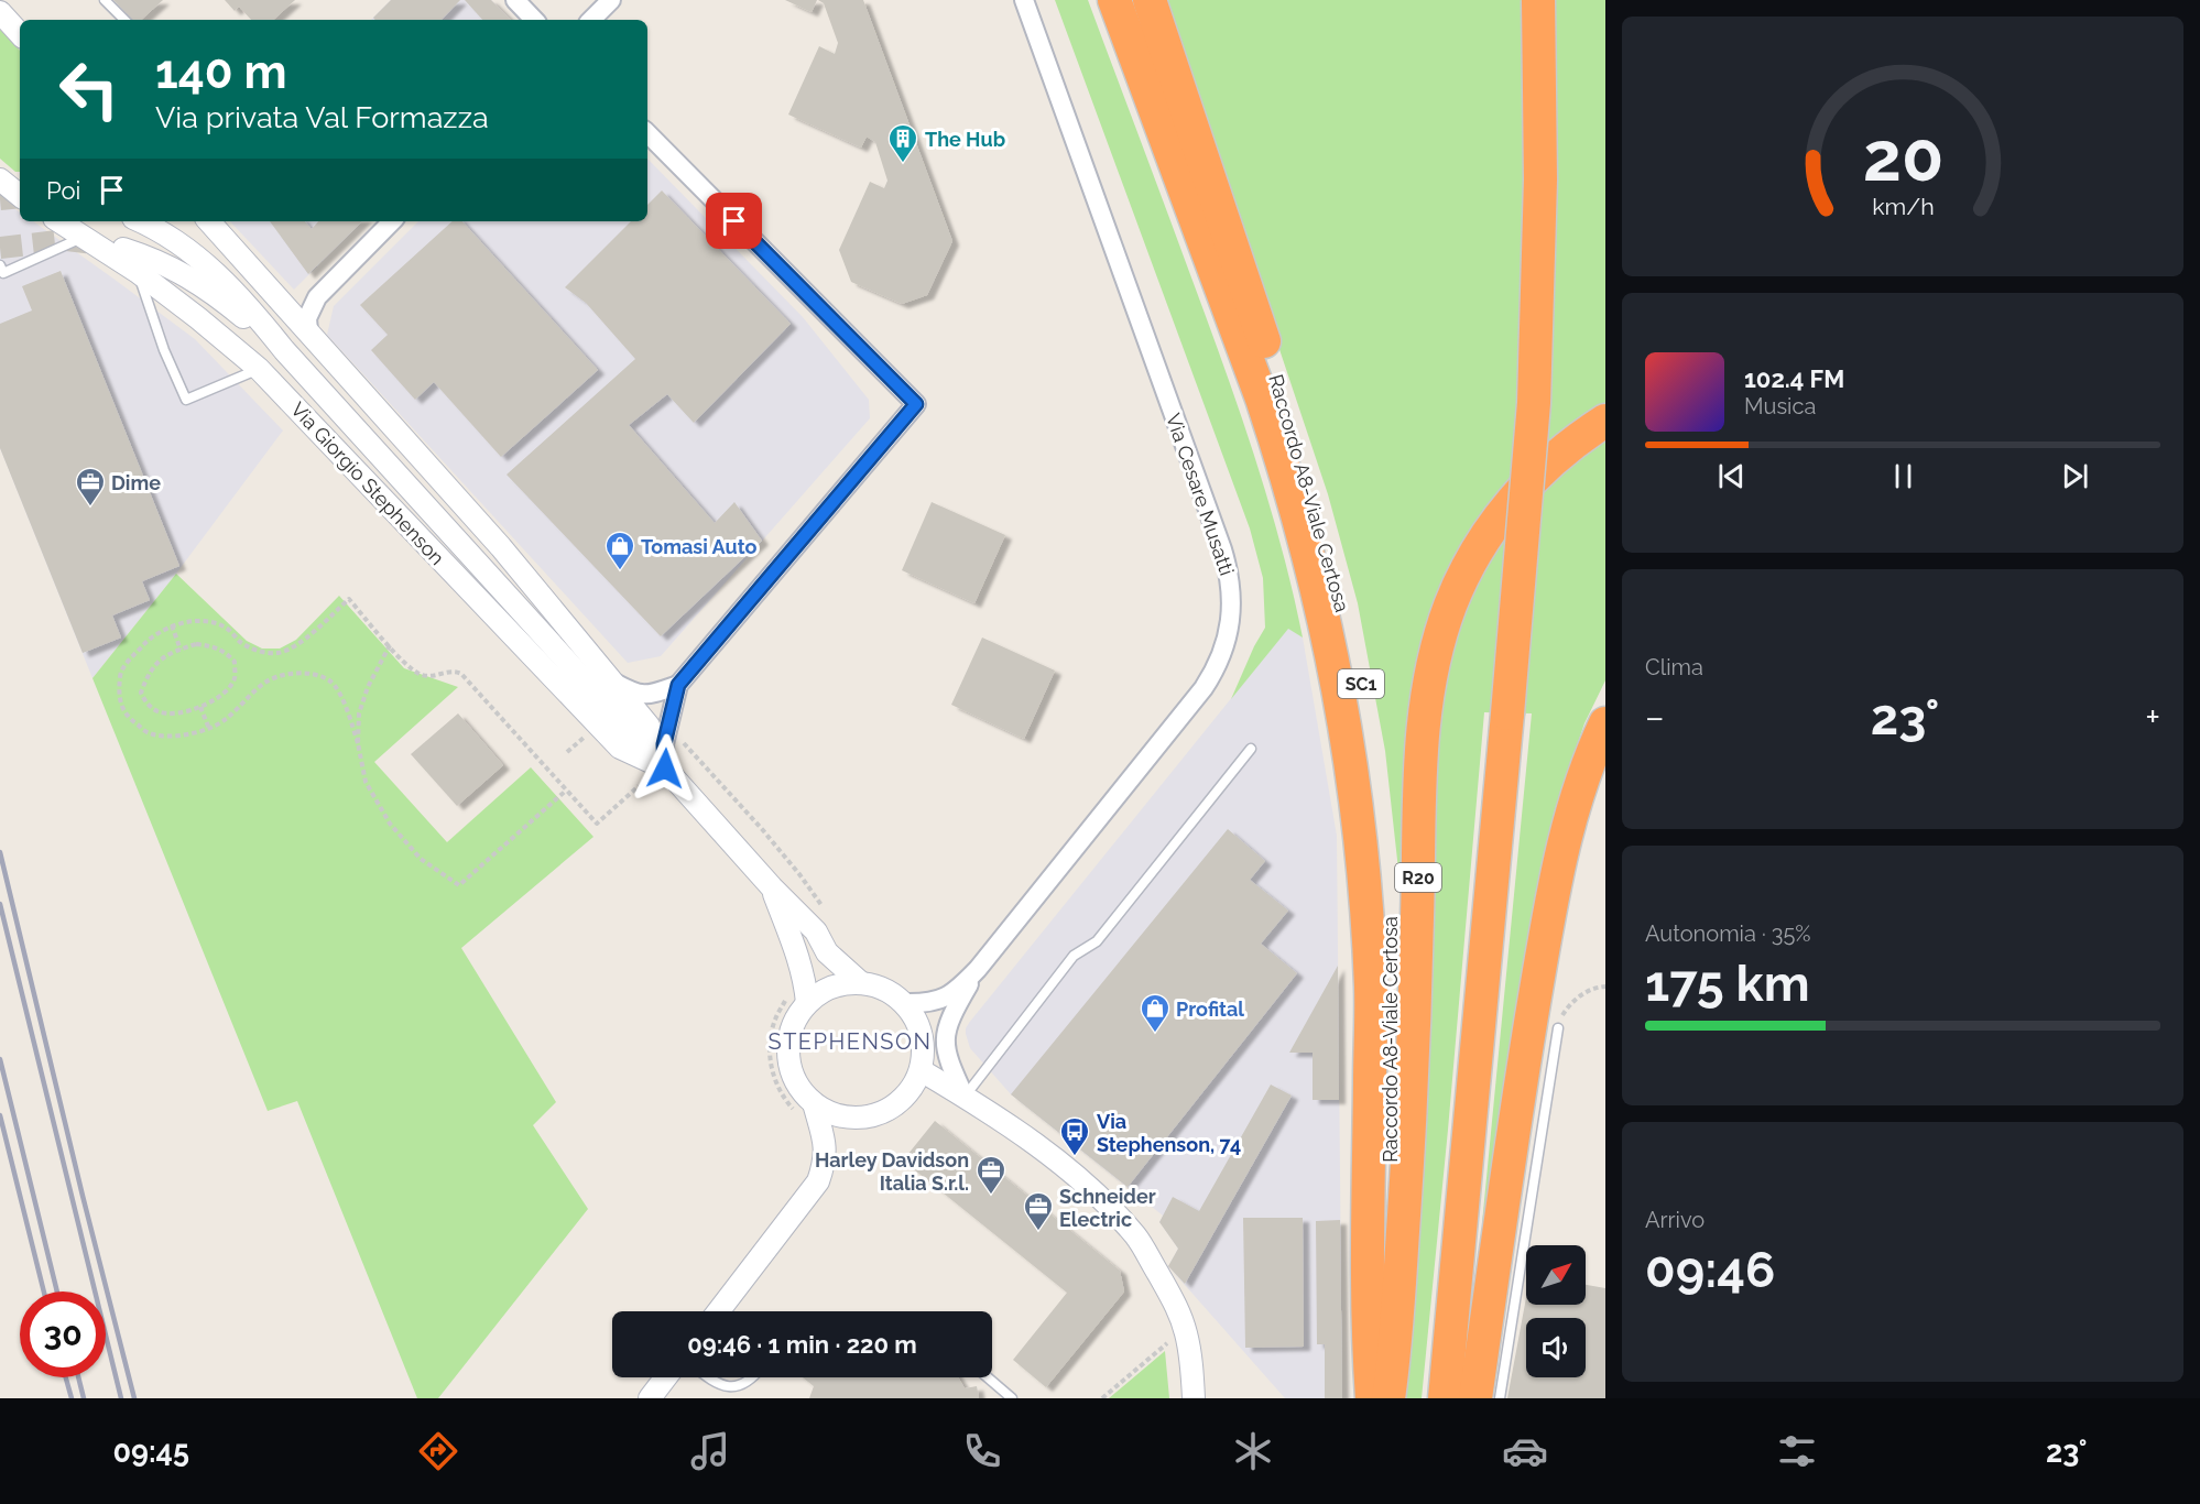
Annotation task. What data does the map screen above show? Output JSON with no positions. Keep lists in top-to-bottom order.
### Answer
{
  "streets": {
    "highway": ["Raccordo A8-Viale Certosa", "SC1", "R20"],
    "street": ["Via Giorgio Stephenson", "Via Cesare Musatti"]
  },
  "crossings": [
    ["Via Giorgio Stephenson", "Via Cesare Musatti"]
  ],
  "districts": ["STEPHENSON"],
  "places": {
    "building": ["The Hub"],
    "office": ["Dime", "Harley Davidson Italia S.r.l.", "Schneider Electric"],
    "shop": ["Tomasi Auto", "Profital"],
    "bus stop": ["Via Stephenson, 74"]
  },
  "north": "top right",
  "page": {
    "turn": ["140 m", "Via privata Val Formazza"],
    "then": "Poi",
    "song": ["102.4 FM", "Musica"],
    "tile": [
      "Clima",
      ["Autonomia · 35%", "175 km"],
      ["Arrivo", "09:46"]
    ],
    "heat": ["−", "23°", "+"],
    "limit": "30",
    "trip": "09:46 · 1 min · 220 m",
    "tabs": ["09:45", "23°"],
    "gauge": ["20", "km/h"]
  }
}
